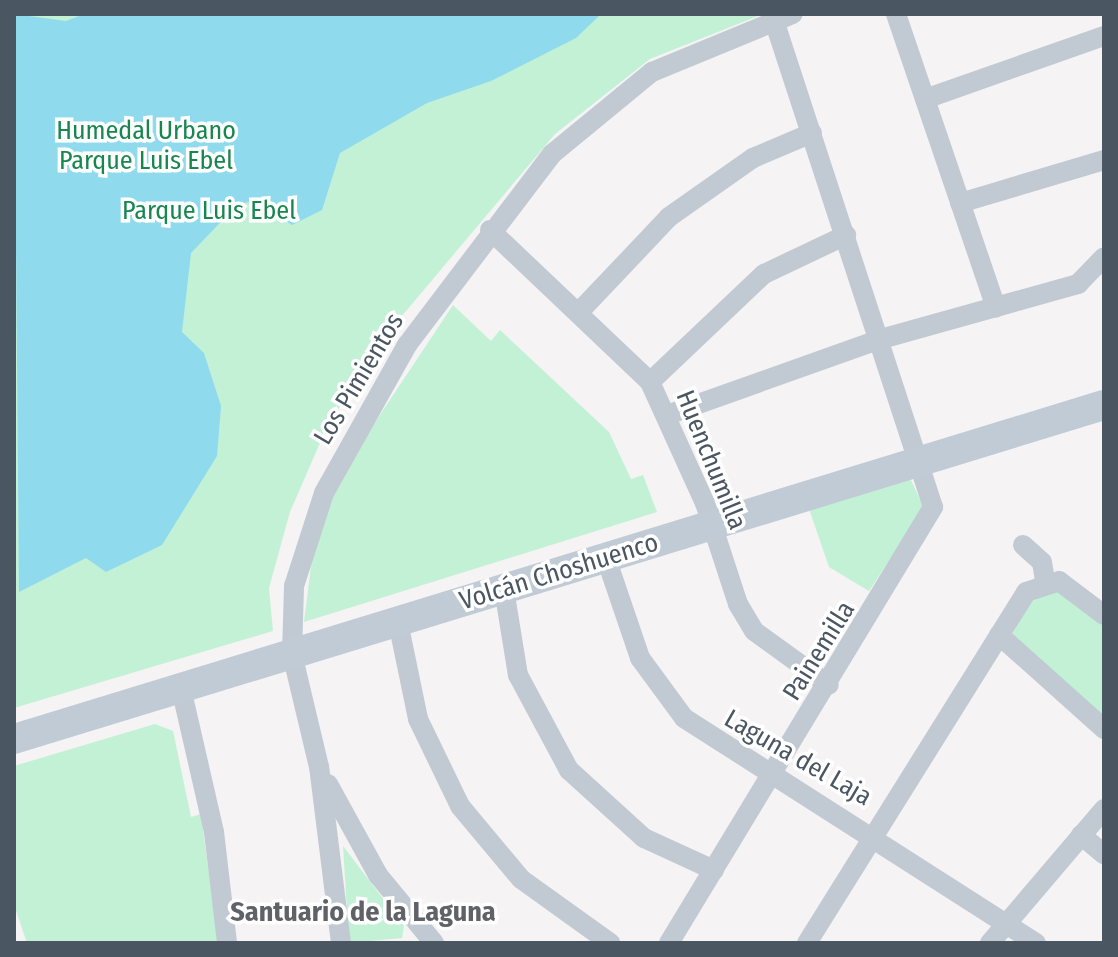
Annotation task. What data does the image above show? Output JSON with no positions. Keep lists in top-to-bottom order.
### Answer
{
  "streets": {
    "street": [
      "Los Pimientos",
      "Huenchumilla",
      "Volcán Choshuenco",
      "Painemilla",
      "Laguna del Laja"
    ]
  },
  "crossings": [
    ["Los Pimientos", "Huenchumilla"],
    ["Los Pimientos", "Volcán Choshuenco"],
    ["Los Pimientos", "Painemilla"],
    ["Huenchumilla", "Volcán Choshuenco"],
    ["Huenchumilla", "Painemilla"],
    ["Volcán Choshuenco", "Painemilla"],
    ["Volcán Choshuenco", "Laguna del Laja"],
    ["Painemilla", "Laguna del Laja"]
  ],
  "districts": ["Santuario de la Laguna"],
  "parks": ["Humedal Urbano Parque Luis Ebel", "Parque Luis Ebel"]
}
